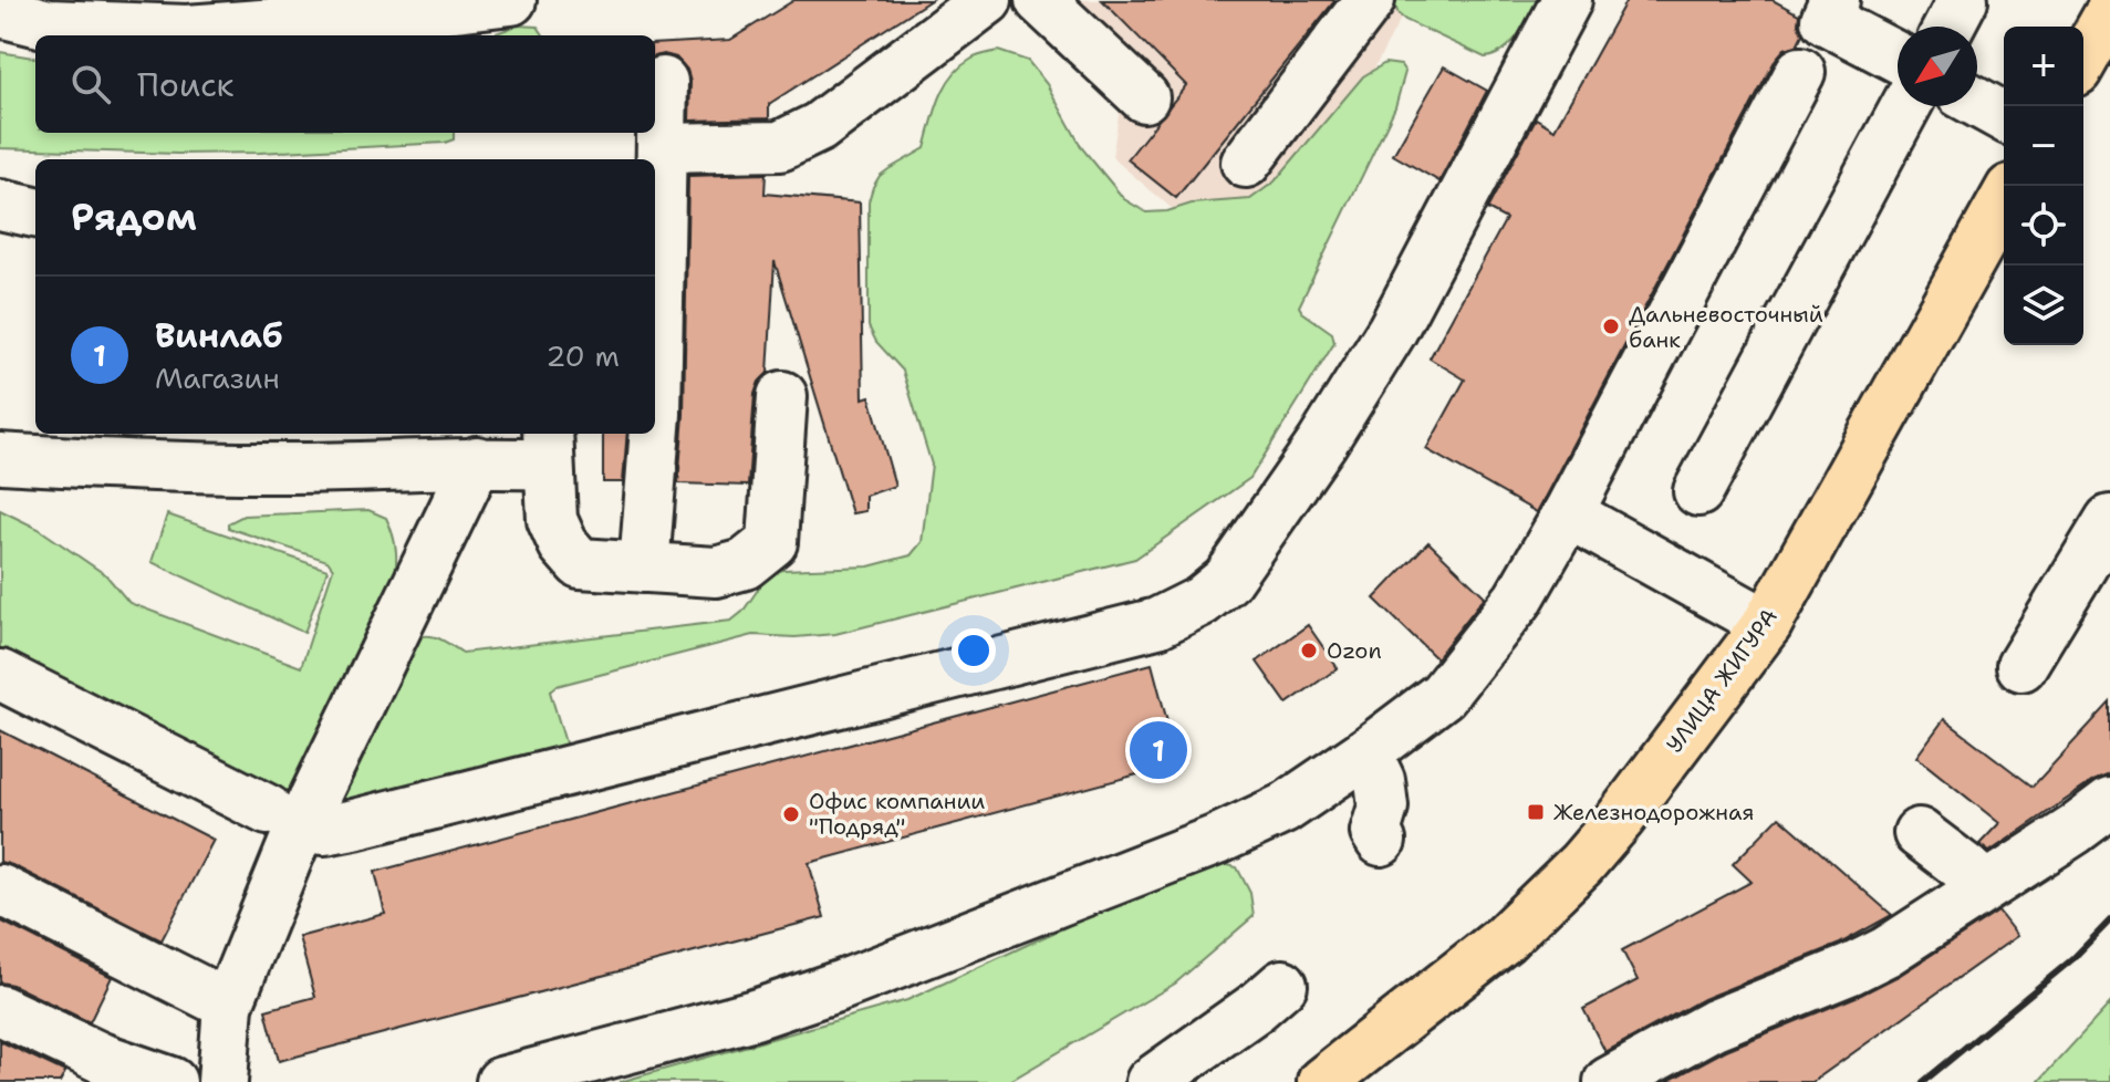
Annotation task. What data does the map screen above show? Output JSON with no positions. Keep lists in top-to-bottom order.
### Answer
{
  "streets": {
    "main road": ["УЛИЦА ЖИГУРА"]
  },
  "places": {
    "other": ["Дальневосточный банк", "Ozon", "Офис компании \"Подряд\""],
    "transit": ["Железнодорожная"]
  },
  "north": "bottom left",
  "page": {
    "map_buttons": ["+", "−"],
    "search": "Поиск",
    "heading": "Рядом",
    "list": [
      {
        "mark": "1",
        "name": "Винлаб",
        "note": "Магазин",
        "value": "20 m"
      }
    ],
    "pins": "1"
  }
}
